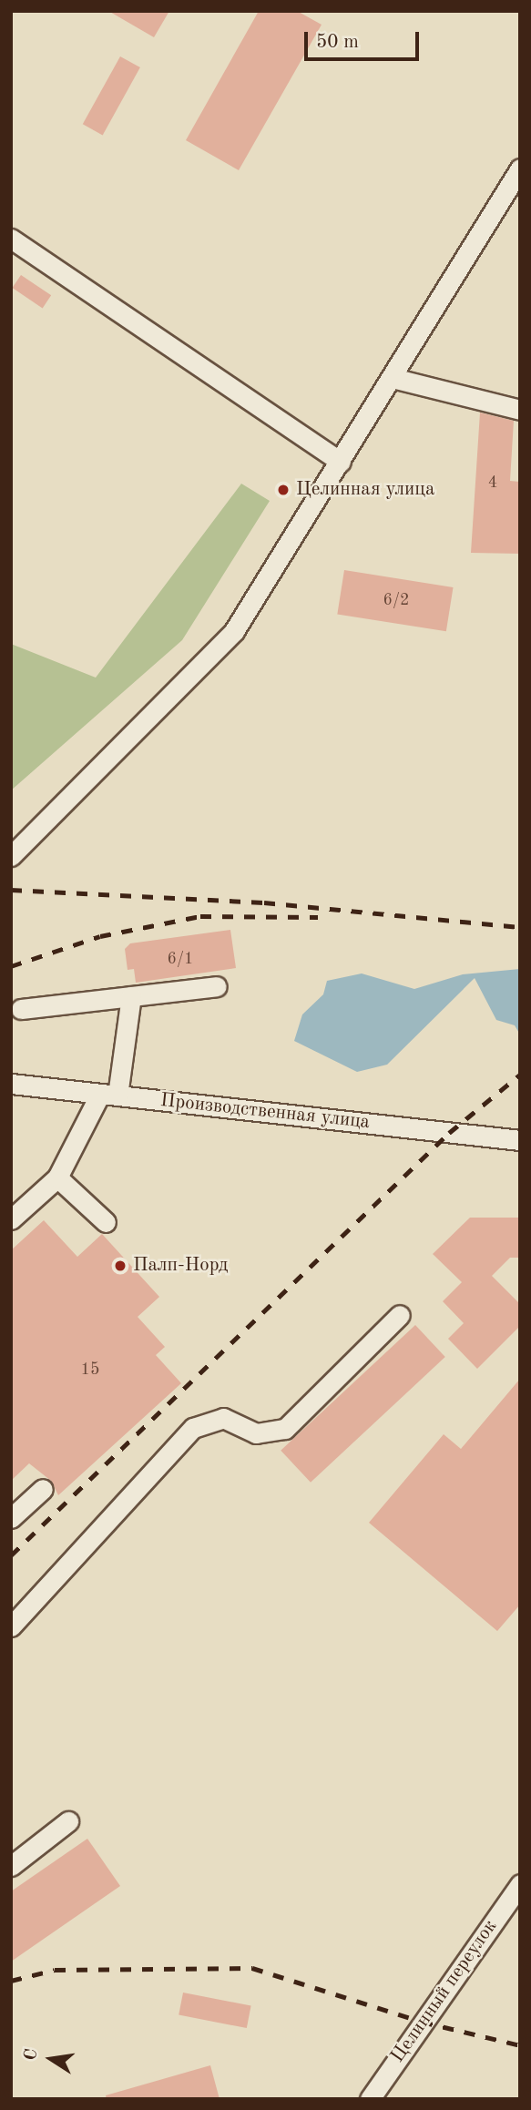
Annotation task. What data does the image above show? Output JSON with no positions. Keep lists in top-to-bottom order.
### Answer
{
  "streets": {
    "street": ["Производственная улица", "Целинный переулок"]
  },
  "places": ["Целинная улица", "Палп-Норд"],
  "house_numbers": [
    "4",
    "6/2",
    "6/1",
    "15"
  ],
  "scale_bar": "50 m",
  "north": "left"
}
